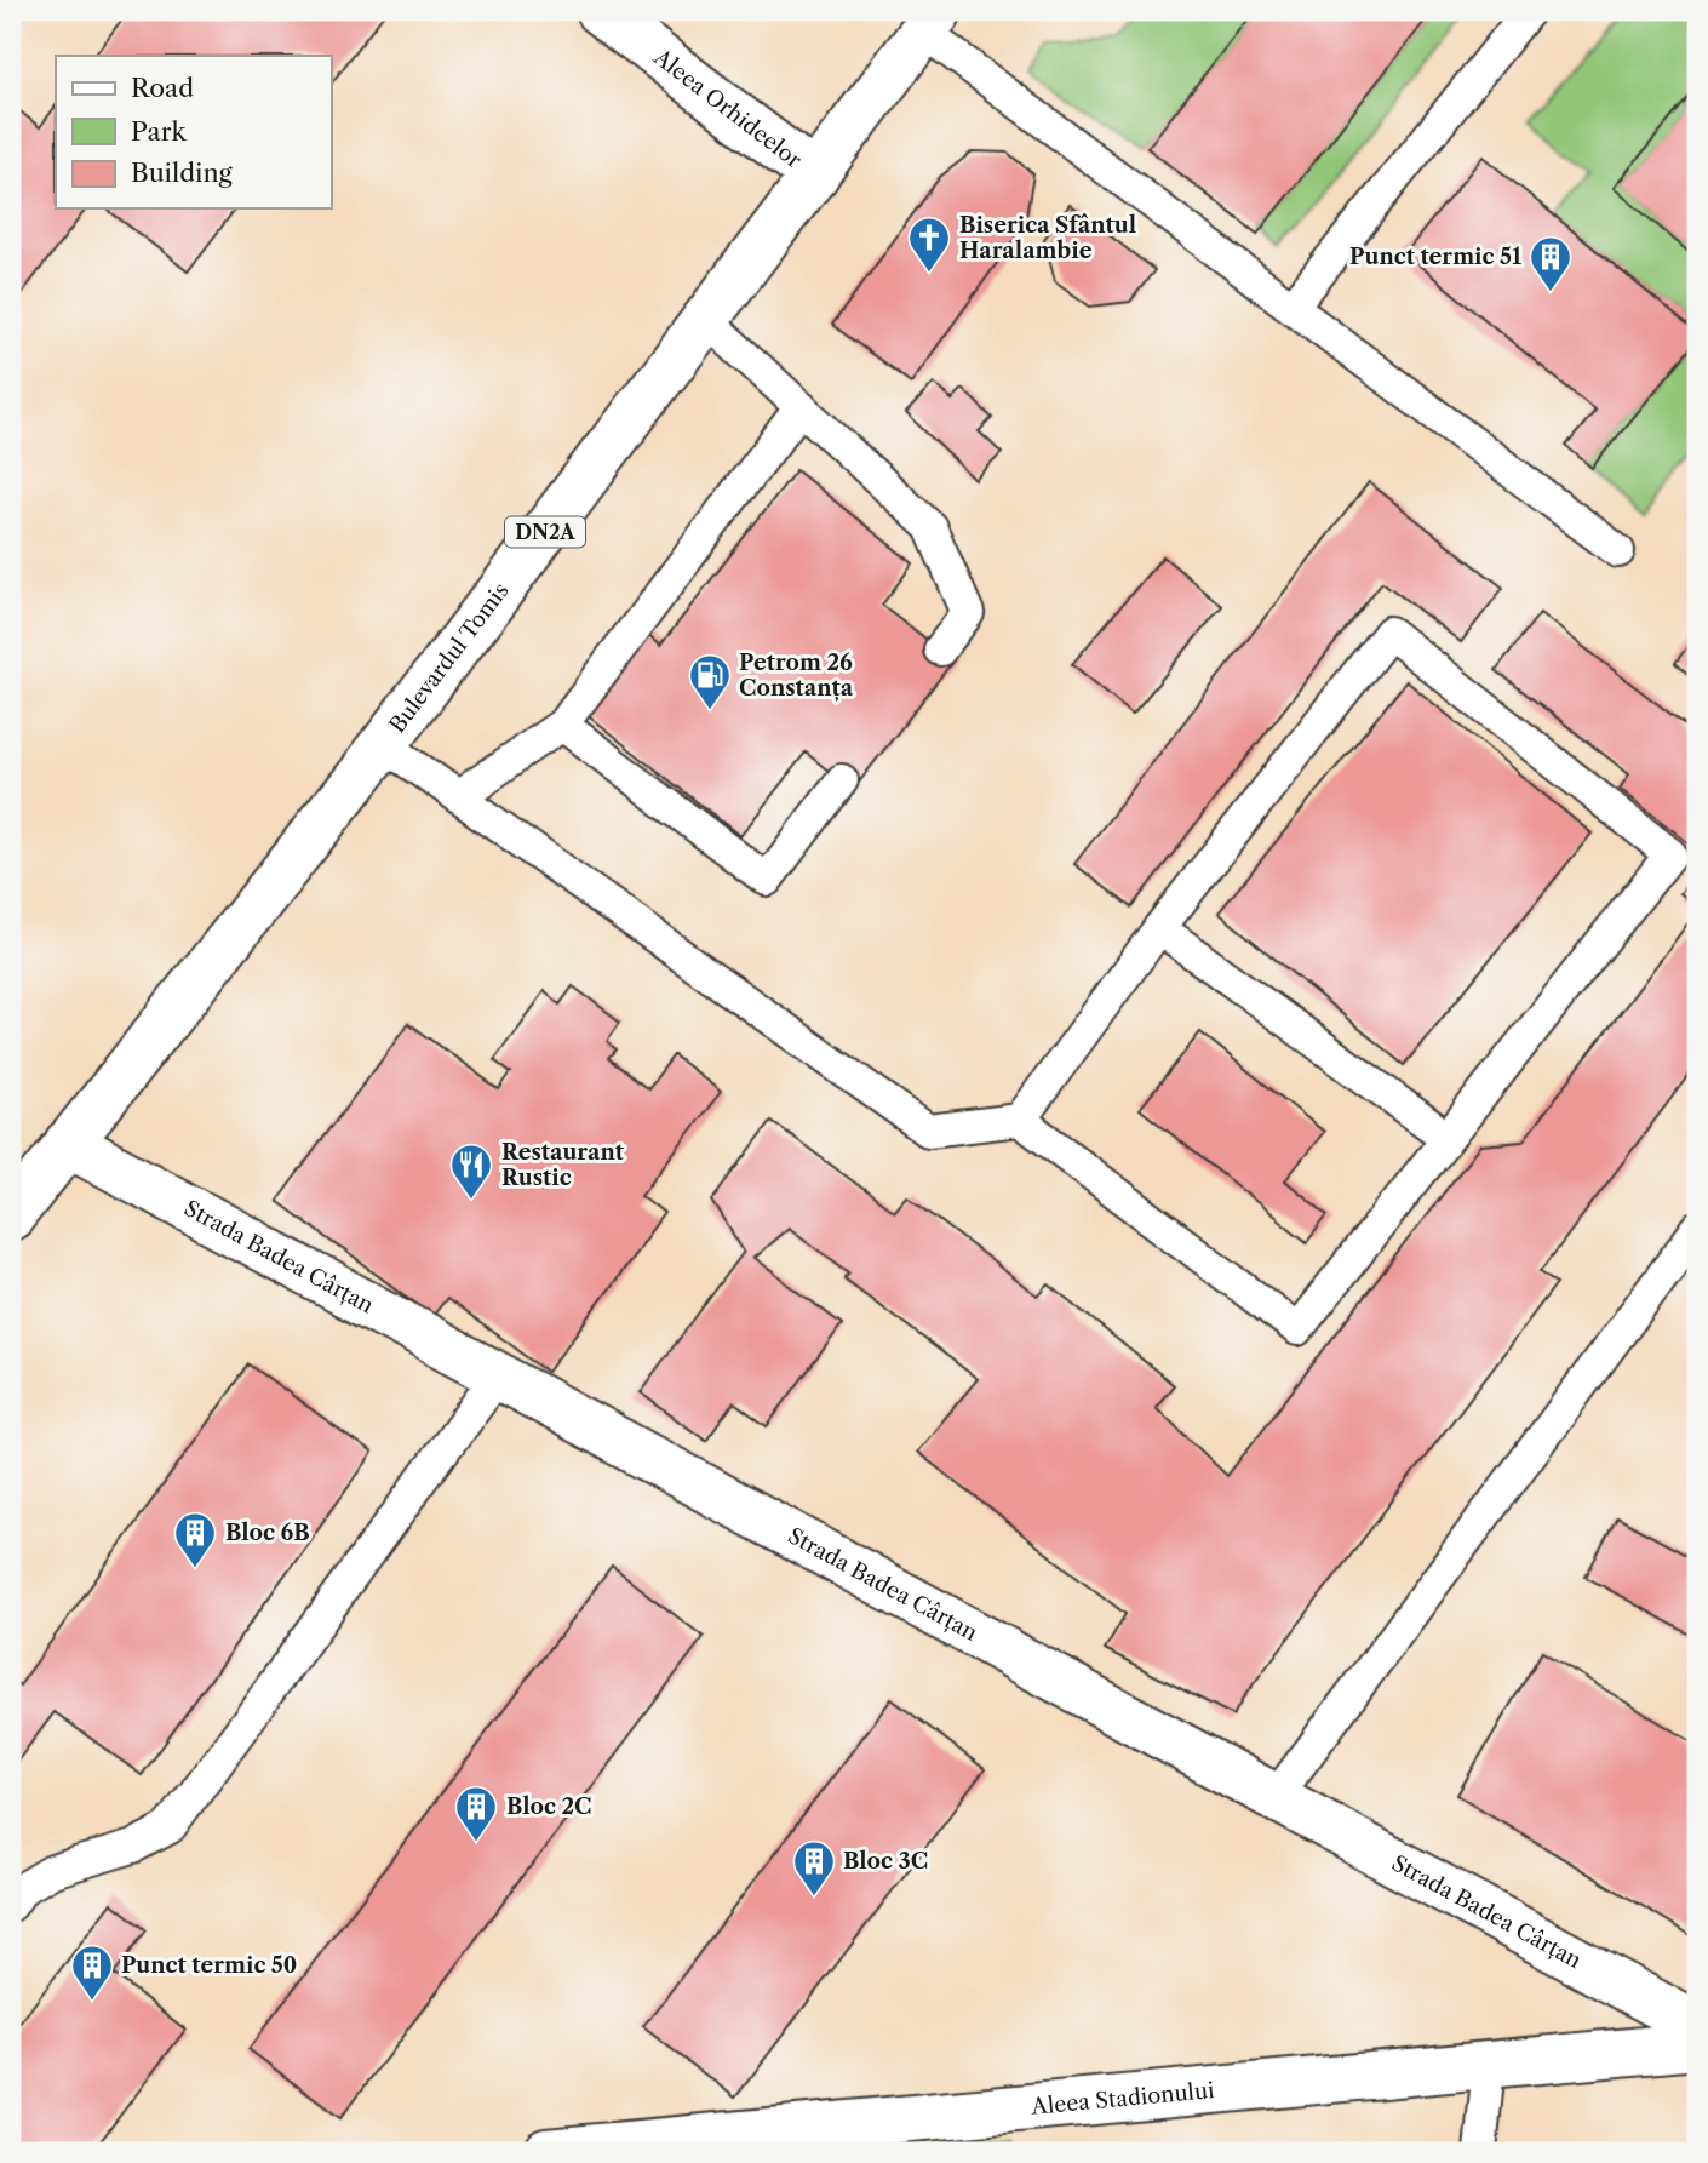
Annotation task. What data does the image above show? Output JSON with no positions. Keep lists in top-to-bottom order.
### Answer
{
  "streets": {
    "street": [
      "Aleea Orhideelor",
      "DN2A",
      "Bulevardul Tomis",
      "Strada Badea Cârțan",
      "Aleea Stadionului"
    ]
  },
  "crossings": [
    ["Aleea Orhideelor", "Bulevardul Tomis"],
    ["Bulevardul Tomis", "Strada Badea Cârțan"]
  ],
  "places": {
    "church": ["Biserica Sfântul Haralambie"],
    "building": [
      "Punct termic 51",
      "Bloc 6B",
      "Bloc 2C",
      "Bloc 3C",
      "Punct termic 50"
    ],
    "fuel station": ["Petrom 26 Constanța"],
    "restaurant": ["Restaurant Rustic"]
  },
  "legend": ["Road", "Park", "Building"]
}
